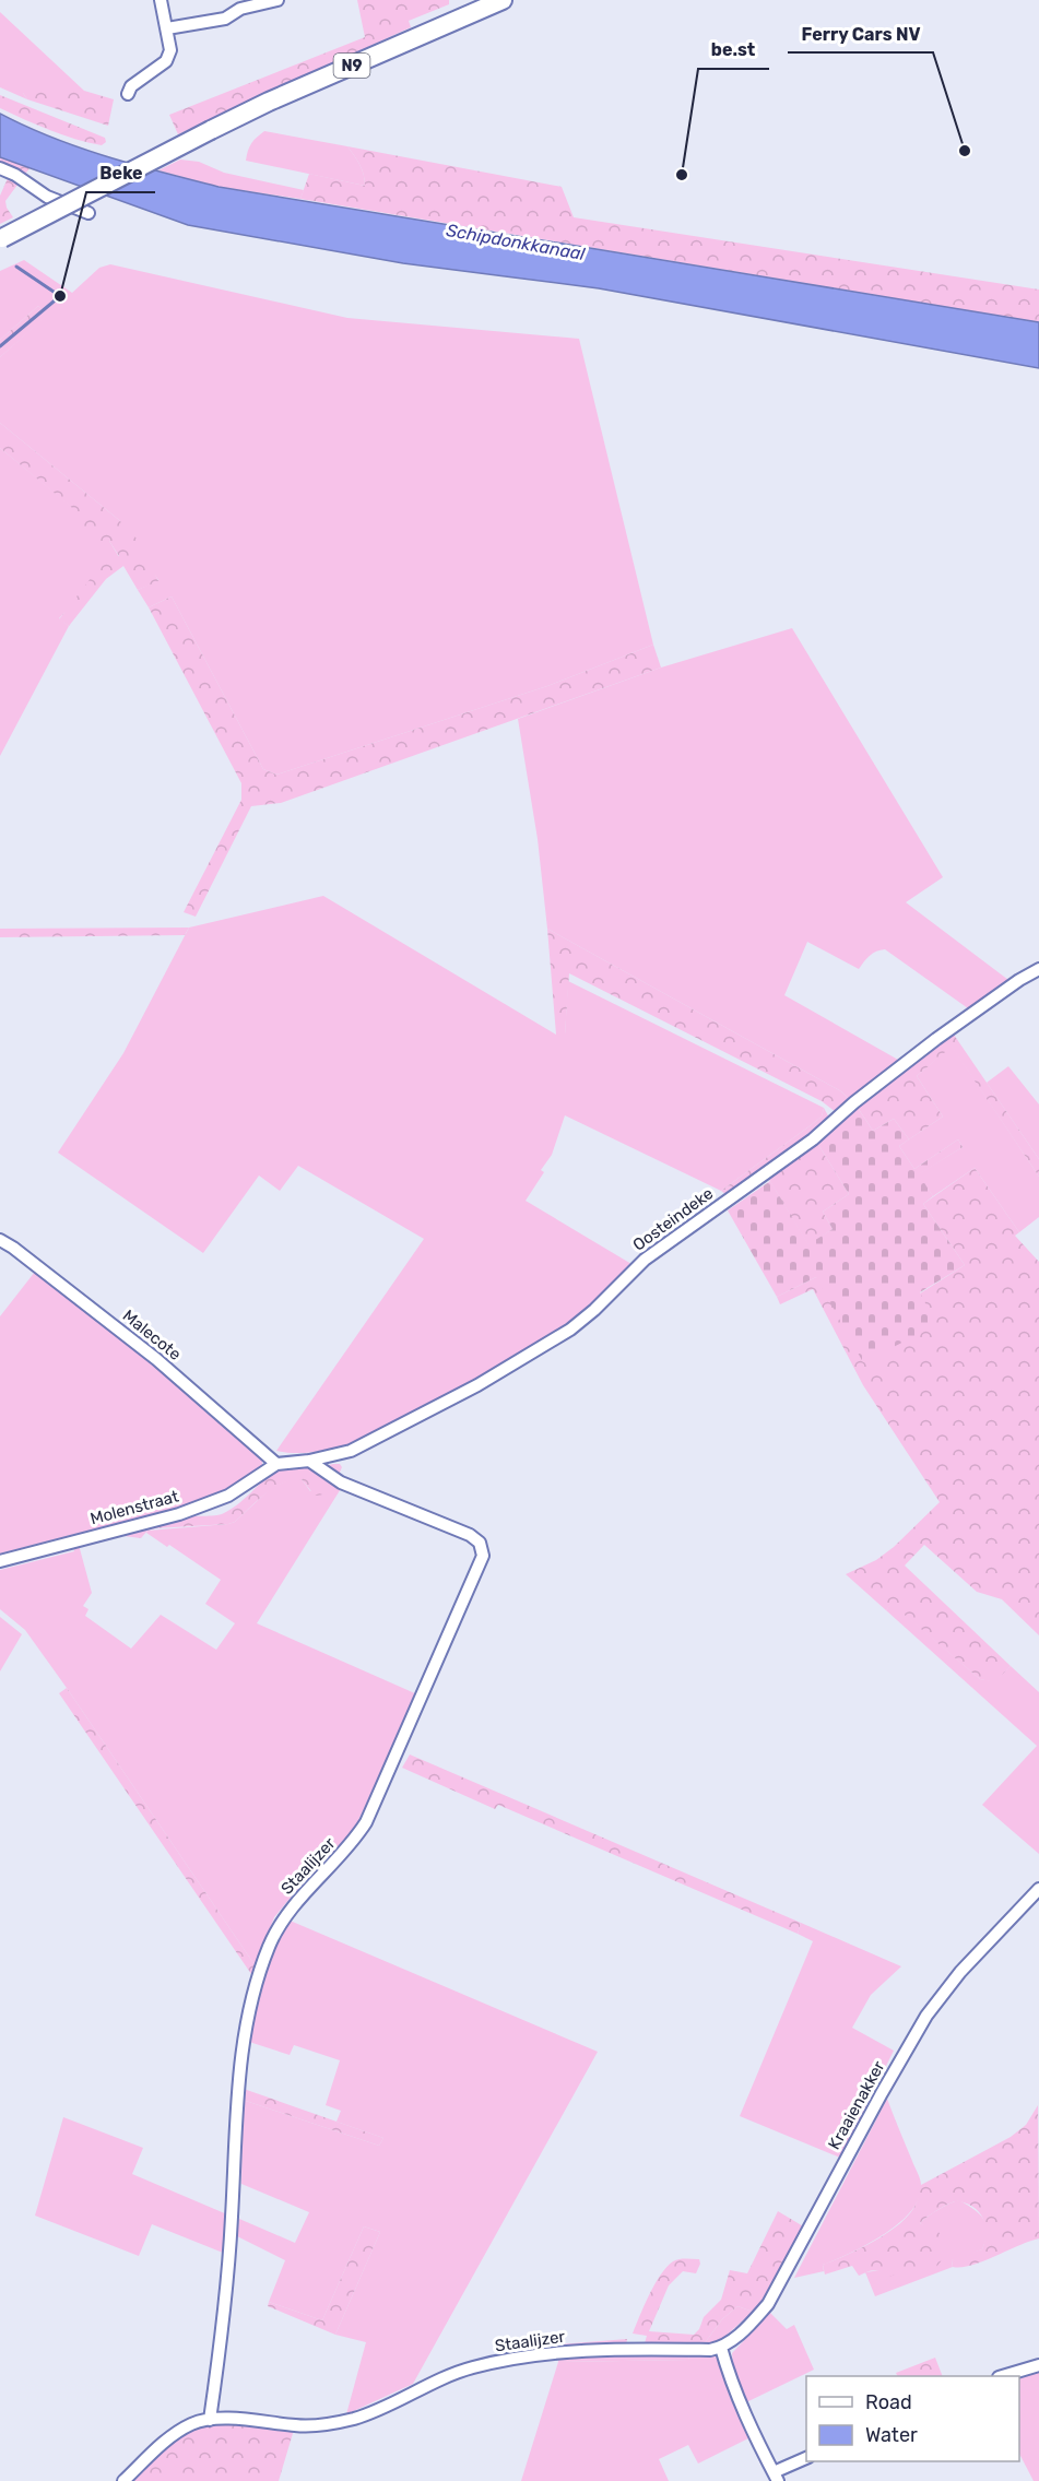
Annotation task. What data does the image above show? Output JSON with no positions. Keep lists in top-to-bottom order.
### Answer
{
  "streets": {
    "main road": ["N9"],
    "street": [
      "Oosteindeke",
      "Malecote",
      "Molenstraat",
      "Staalijzer",
      "Kraaienakker"
    ]
  },
  "crossings": [
    ["Oosteindeke", "Malecote"],
    ["Oosteindeke", "Molenstraat"],
    ["Oosteindeke", "Staalijzer"],
    ["Malecote", "Molenstraat"],
    ["Staalijzer", "Kraaienakker"]
  ],
  "water": ["Schipdonkkanaal"],
  "places": ["Ferry Cars NV", "be.st", "Beke"],
  "legend": ["Road", "Water"]
}
